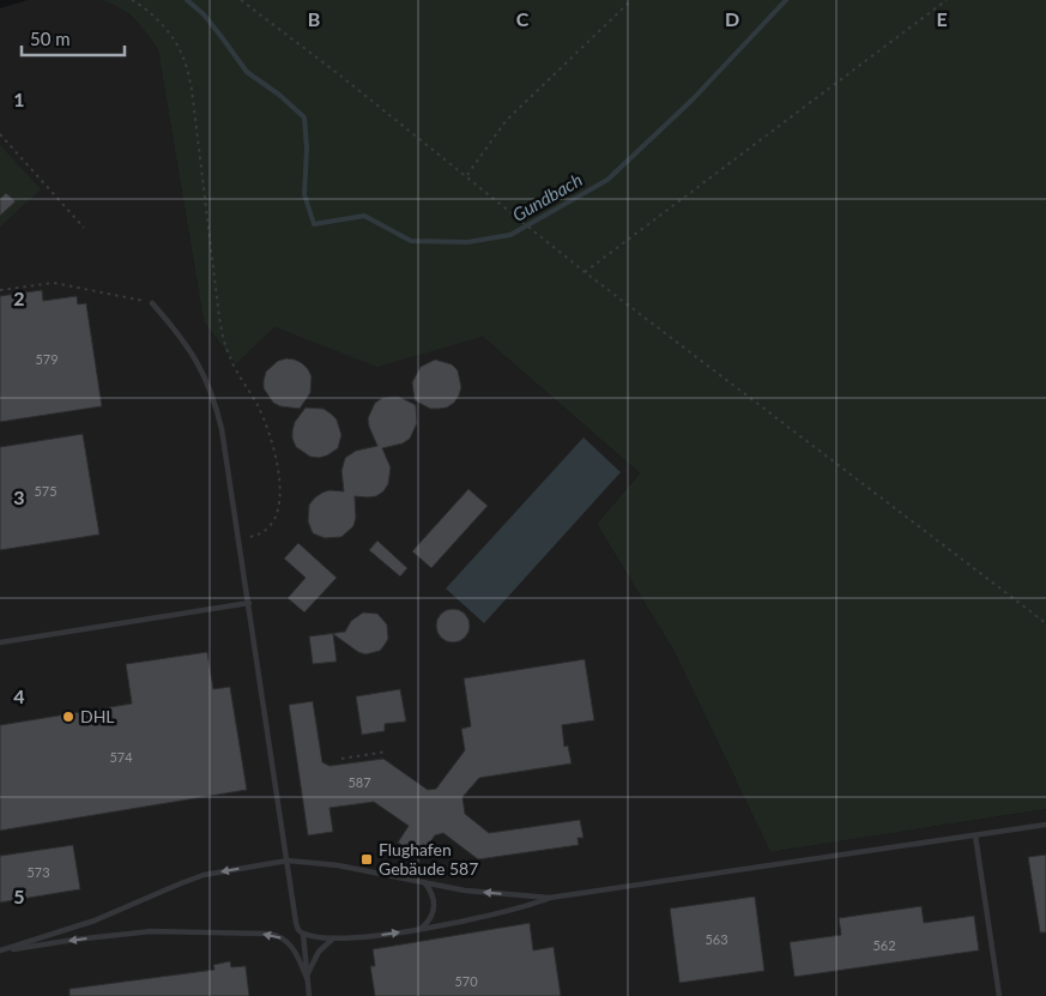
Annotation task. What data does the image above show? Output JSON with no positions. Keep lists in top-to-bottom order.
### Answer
{
  "water": ["Gundbach"],
  "places": {
    "other": ["DHL"],
    "transit": ["Flughafen Gebäude 587"]
  },
  "house_numbers": [
    "579",
    "575",
    "574",
    "587",
    "573",
    "563",
    "562",
    "570"
  ],
  "scale_bar": "50 m",
  "grid": {
    "columns": [
      "B",
      "C",
      "D",
      "E"
    ],
    "rows": [
      "1",
      "2",
      "3",
      "4",
      "5"
    ]
  }
}
